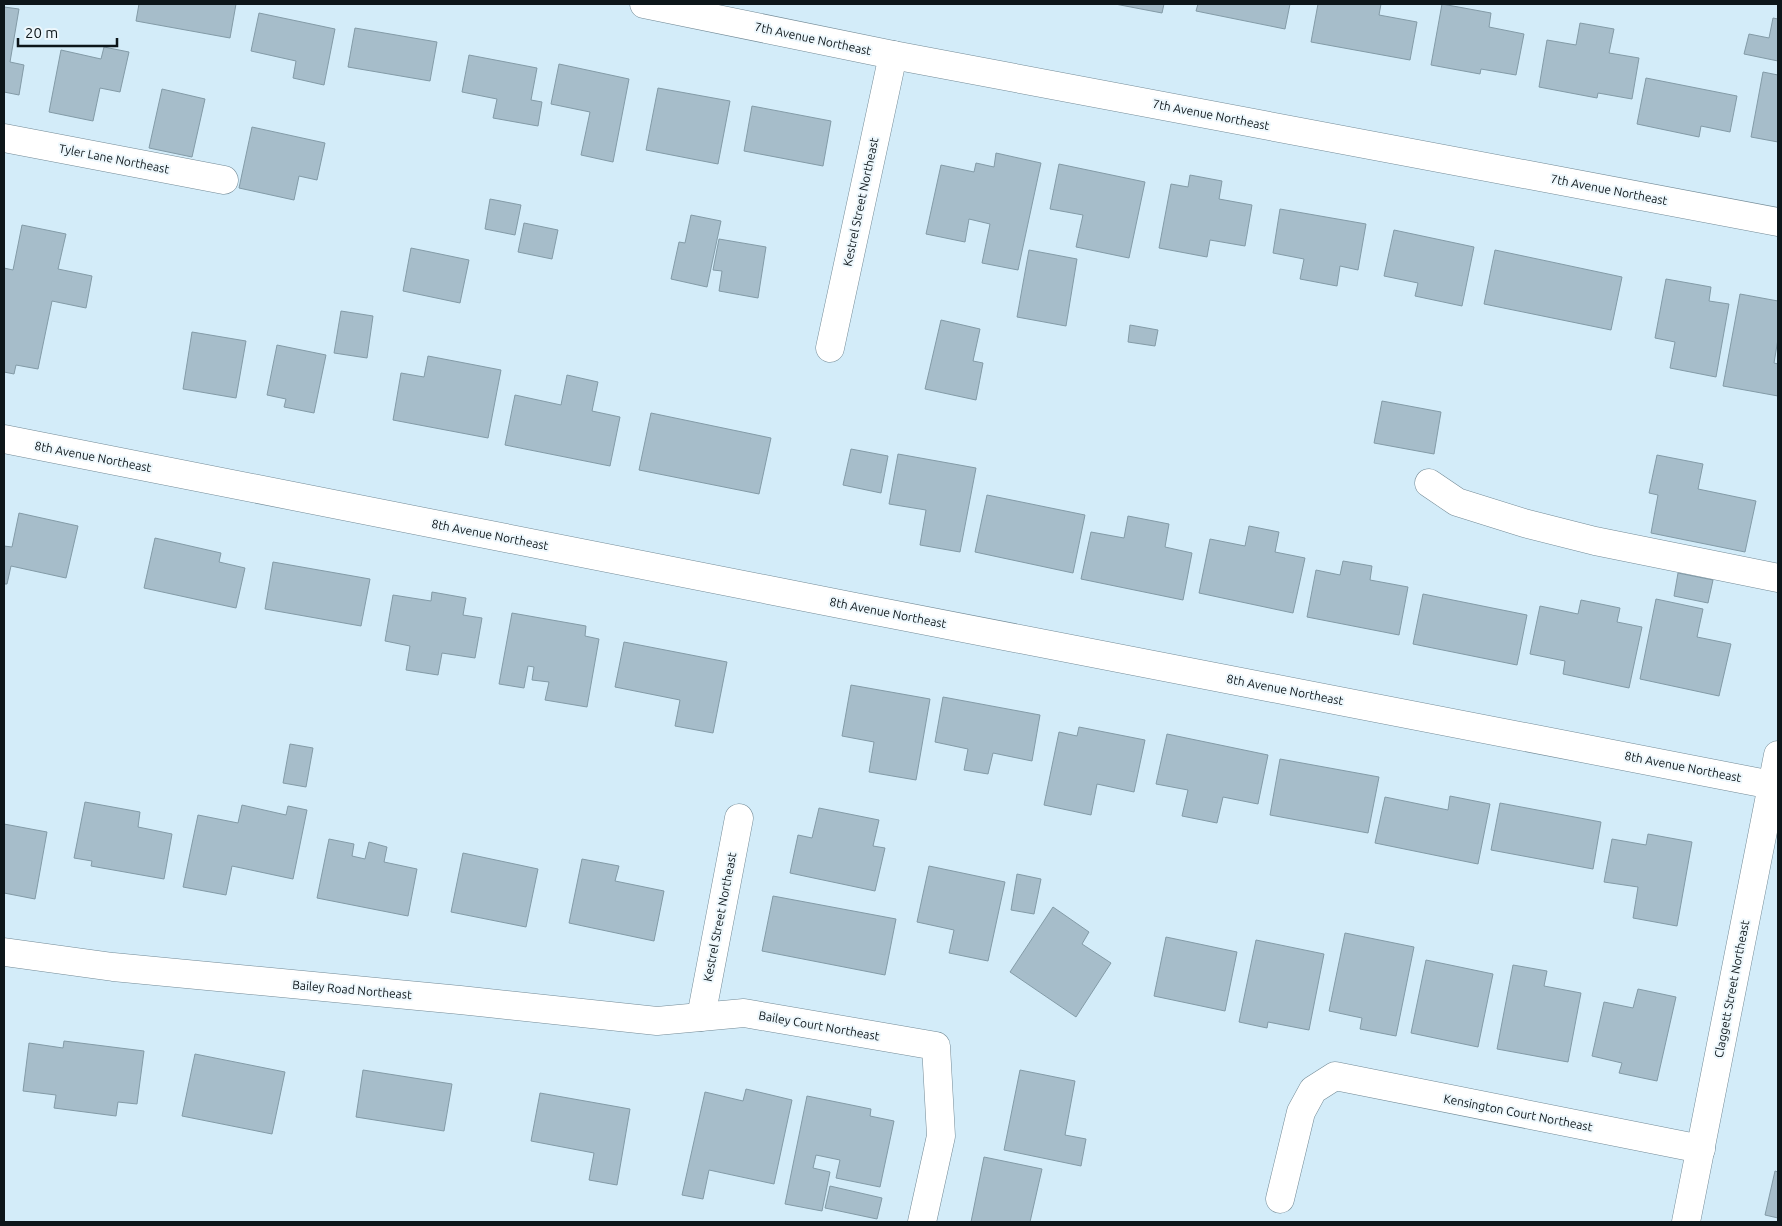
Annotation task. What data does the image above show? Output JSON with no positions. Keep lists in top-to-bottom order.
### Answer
{
  "streets": {
    "street": [
      "7th Avenue Northeast",
      "Tyler Lane Northeast",
      "Kestrel Street Northeast",
      "8th Avenue Northeast",
      "Claggett Street Northeast",
      "Bailey Road Northeast",
      "Bailey Court Northeast",
      "Kensington Court Northeast"
    ]
  },
  "crossings": [
    ["7th Avenue Northeast", "Kestrel Street Northeast"],
    ["Kestrel Street Northeast", "Bailey Road Northeast"],
    ["Kestrel Street Northeast", "Bailey Court Northeast"],
    ["8th Avenue Northeast", "Claggett Street Northeast"],
    ["Claggett Street Northeast", "Kensington Court Northeast"],
    ["Bailey Road Northeast", "Bailey Court Northeast"]
  ],
  "scale_bar": "20 m"
}
